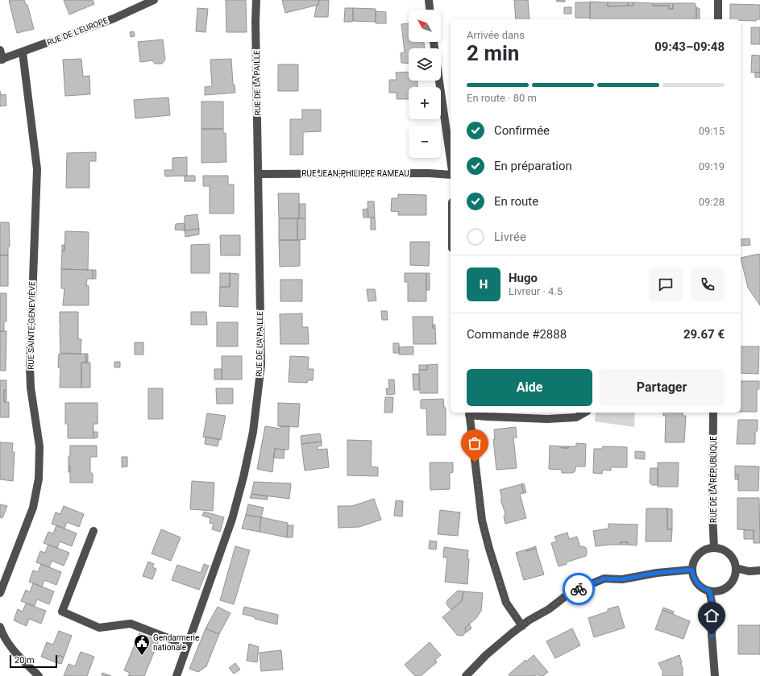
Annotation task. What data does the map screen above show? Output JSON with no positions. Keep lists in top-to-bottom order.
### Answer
{
  "streets": {
    "street": [
      "RUE DE L'EUROPE",
      "RUE DE LA PAILLE",
      "RUE JEAN-PHILIPPE RAMEAU",
      "RUE SAINTE-GENEVIÈVE",
      "RUE DE LA RÉPUBLIQUE"
    ]
  },
  "crossings": [
    ["RUE DE L'EUROPE", "RUE SAINTE-GENEVIÈVE"],
    ["RUE DE LA PAILLE", "RUE JEAN-PHILIPPE RAMEAU"]
  ],
  "places": {
    "public building": ["Gendarmerie nationale"]
  },
  "scale_bar": "20 m",
  "north": "top left",
  "page": {
    "map_buttons": ["+", "−"],
    "heading": ["2 min", "Arrivée dans", "09:43–09:48"],
    "panel": [
      "Hugo",
      "Livreur · 4.5",
      "Commande #2888",
      "29.67 €"
    ],
    "bar": "En route · 80 m",
    "list": [
      ["Confirmée", "09:15"],
      ["En préparation", "09:19"],
      ["En route", "09:28"],
      "Livrée"
    ],
    "round": "H",
    "buttons": ["Aide", "Partager"],
    "scale": "20 m"
  }
}
